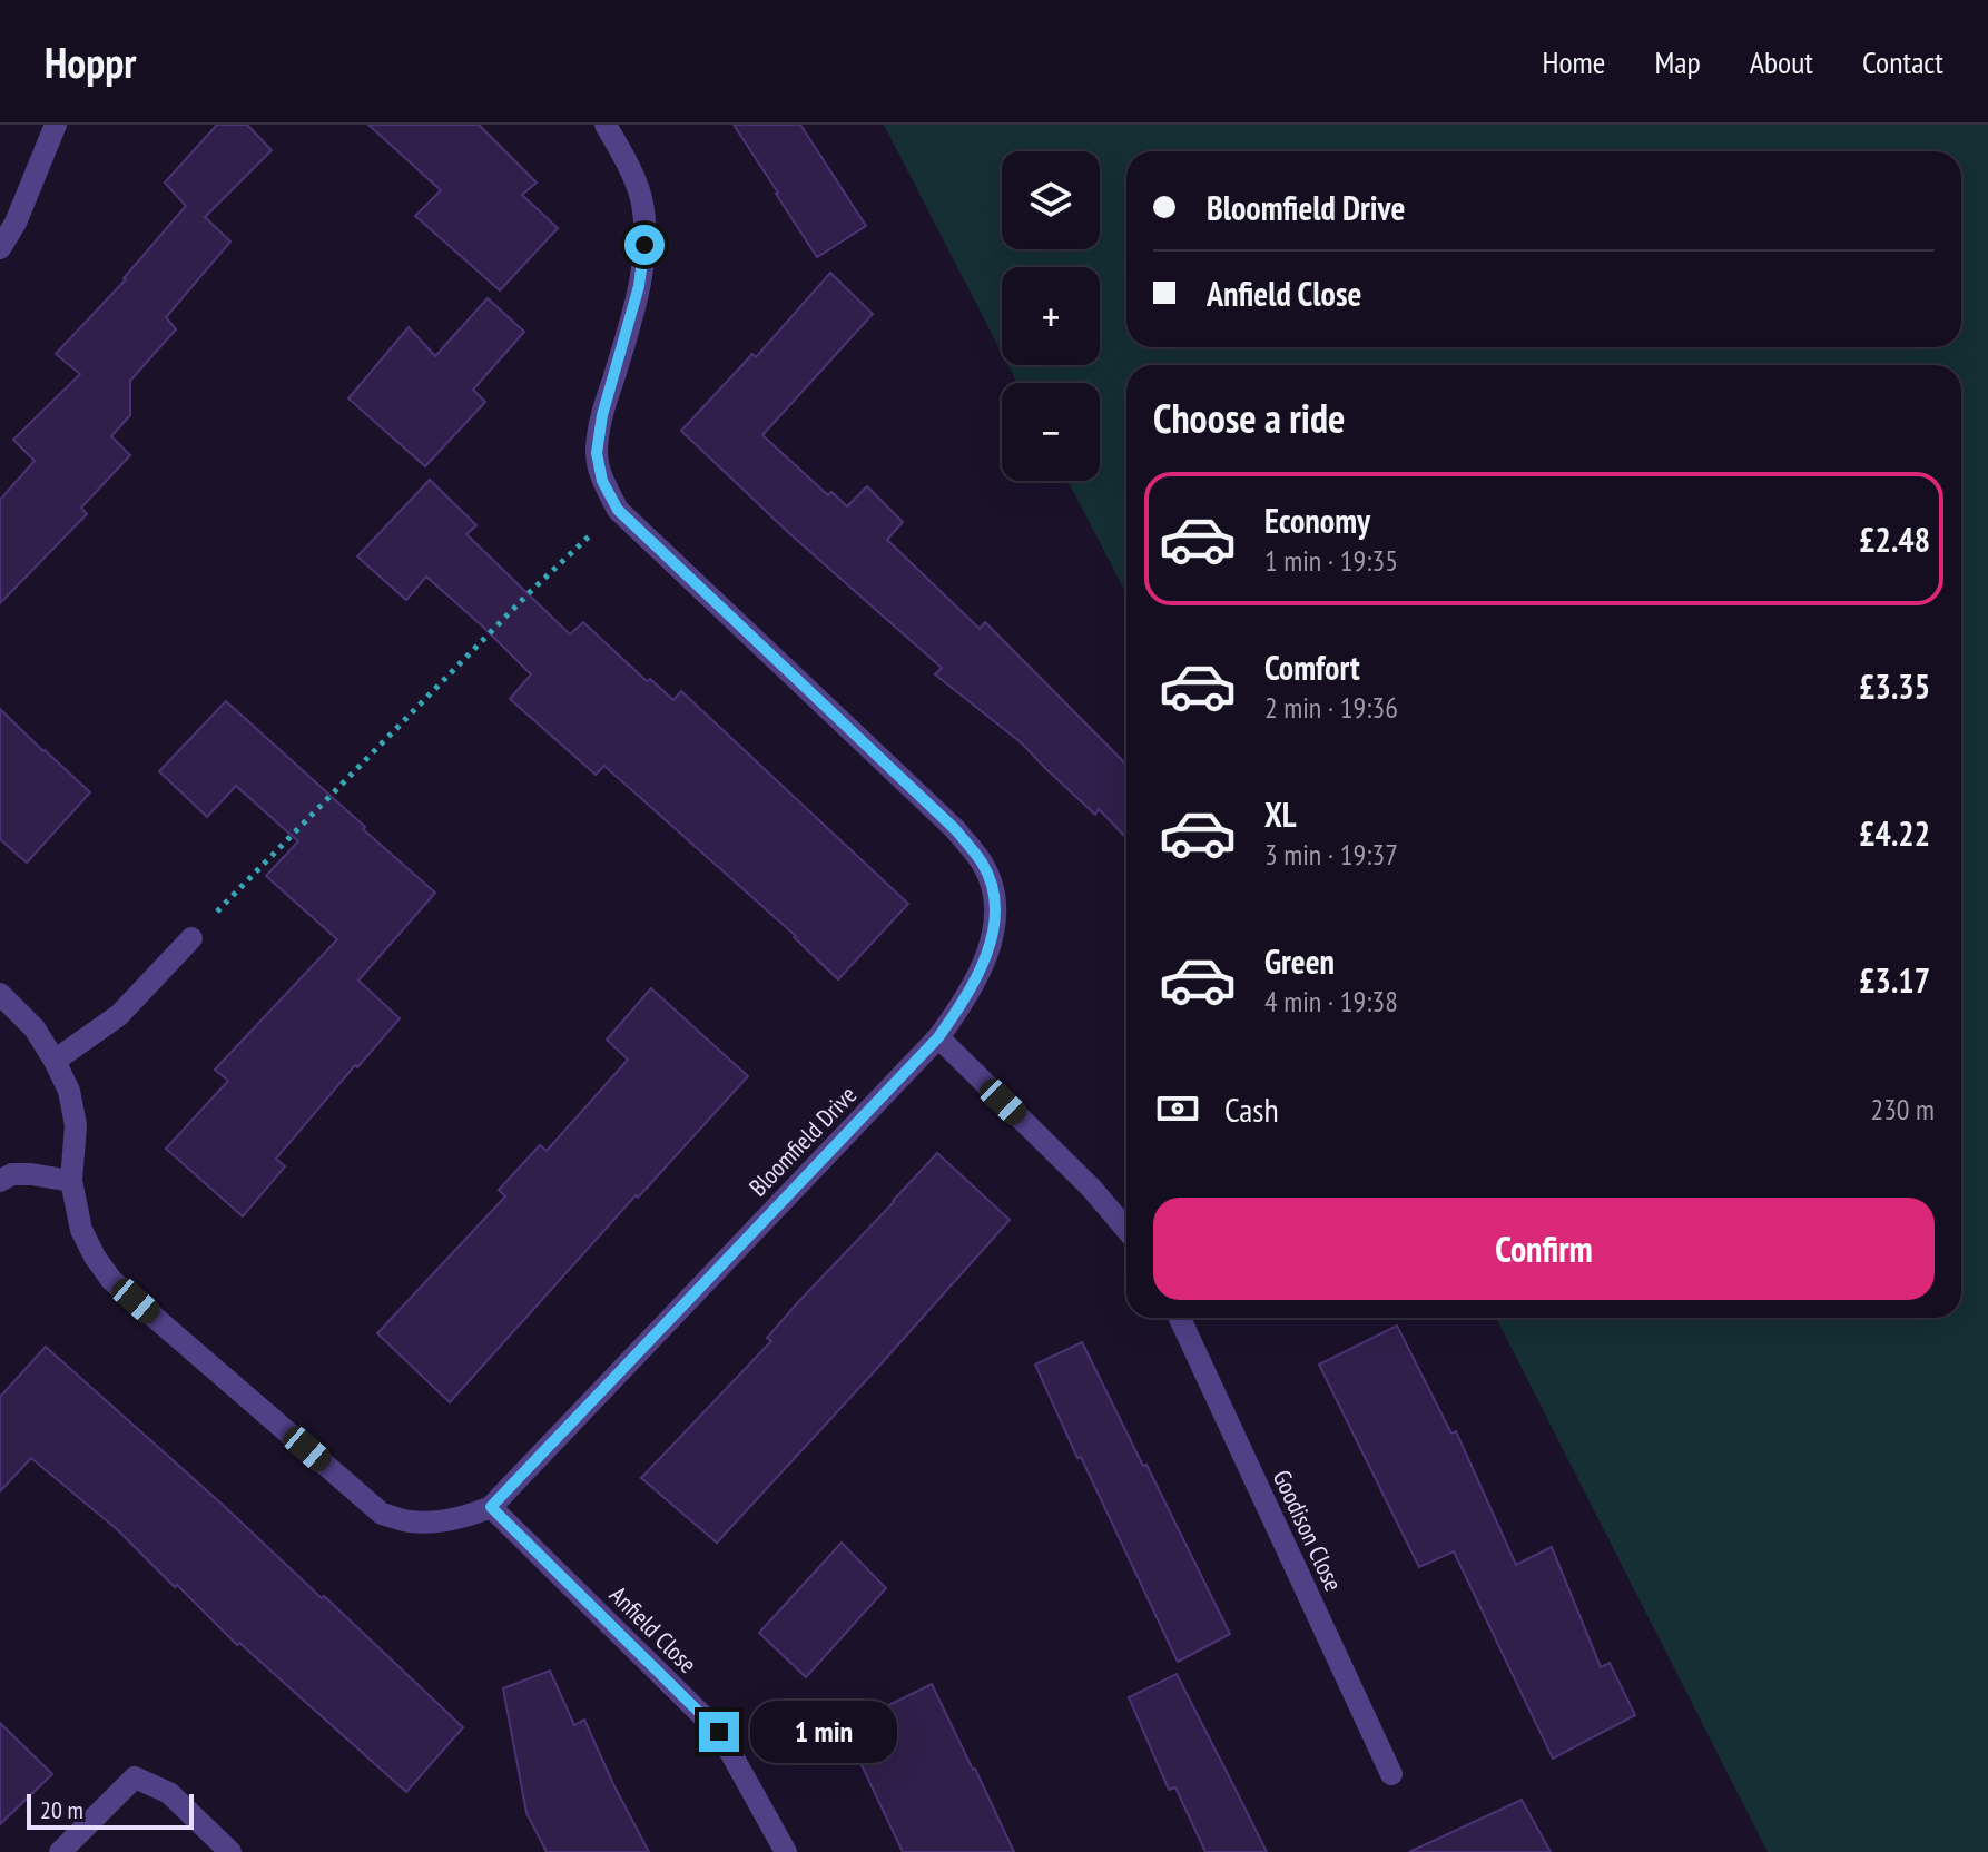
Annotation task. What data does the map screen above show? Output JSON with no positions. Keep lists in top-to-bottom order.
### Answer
{
  "streets": {
    "street": ["Bloomfield Drive", "Goodison Close", "Anfield Close"]
  },
  "crossings": [
    ["Bloomfield Drive", "Anfield Close"]
  ],
  "scale_bar": "20 m",
  "page": {
    "header": "Hoppr",
    "nav": [
      "Home",
      "Map",
      "About",
      "Contact"
    ],
    "map_buttons": ["+", "−"],
    "banner": ["Bloomfield Drive", "Anfield Close"],
    "heading": "Choose a ride",
    "list": [
      {
        "name": "Economy",
        "note": "1 min · 19:35",
        "value": "£2.48"
      },
      {
        "name": "Comfort",
        "note": "2 min · 19:36",
        "value": "£3.35"
      },
      {
        "name": "XL",
        "note": "3 min · 19:37",
        "value": "£4.22"
      },
      {
        "name": "Green",
        "note": "4 min · 19:38",
        "value": "£3.17"
      }
    ],
    "pay": ["Cash", "230 m"],
    "buttons": "Confirm",
    "bubble": "1 min",
    "scale": "20 m"
  }
}
